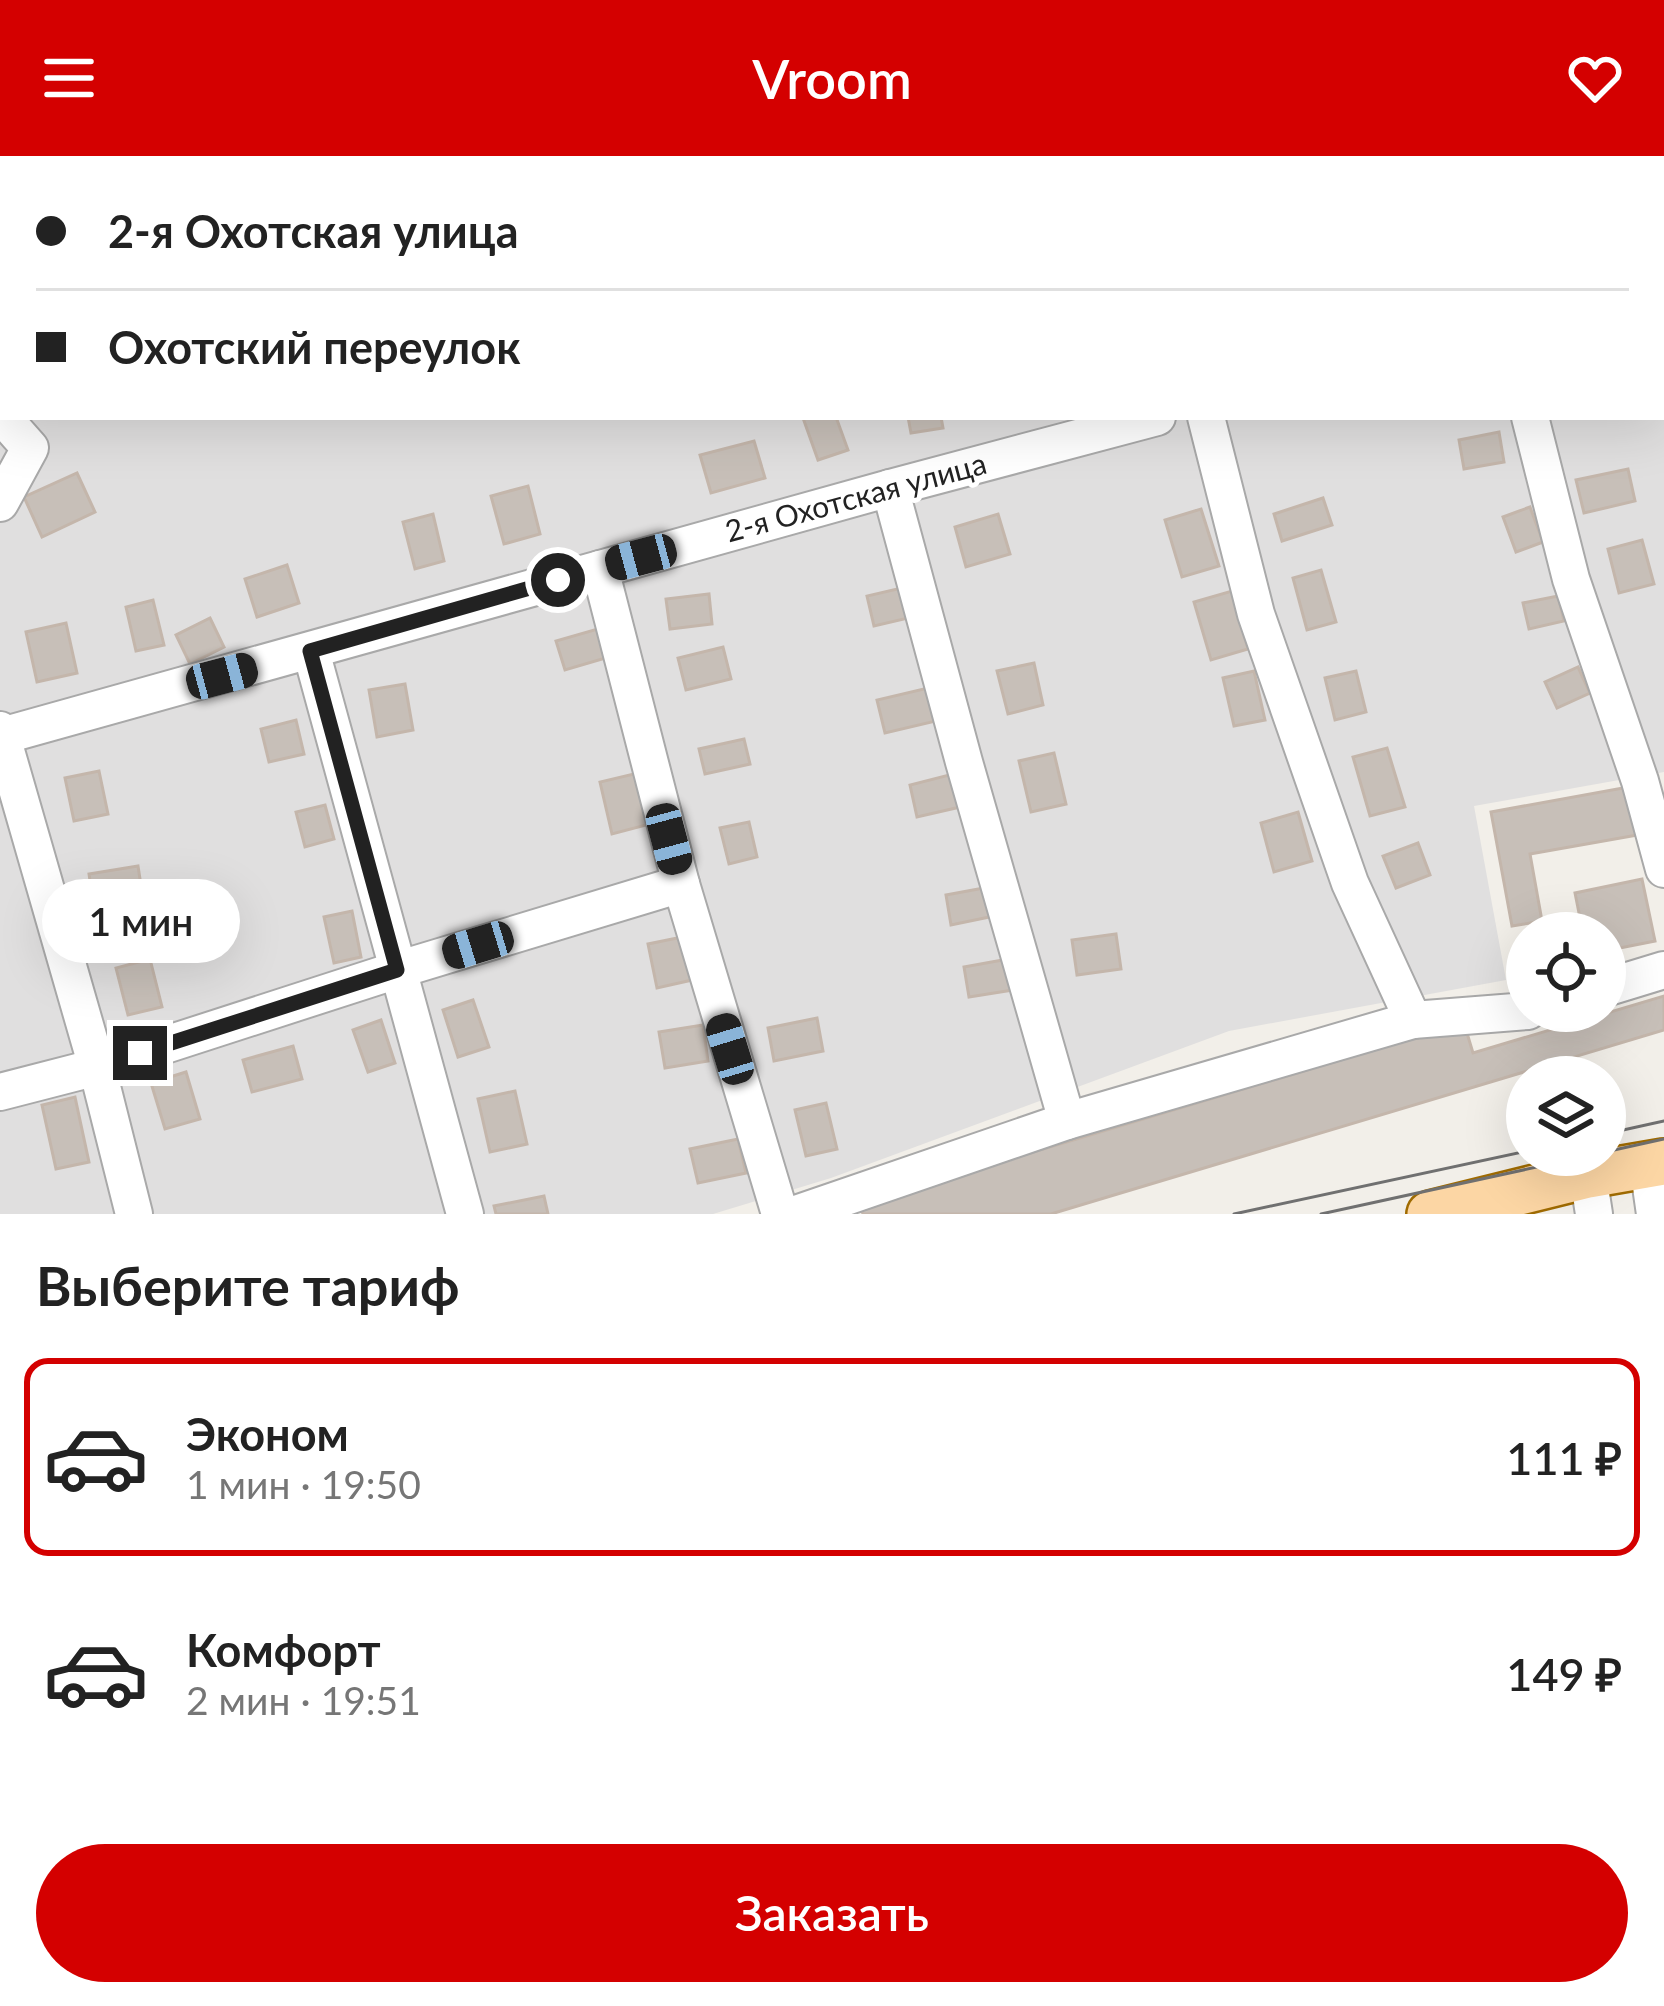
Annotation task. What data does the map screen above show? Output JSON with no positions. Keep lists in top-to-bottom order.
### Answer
{
  "streets": {
    "street": ["2-я Охотская улица"]
  },
  "page": {
    "header": "Vroom",
    "banner": ["2-я Охотская улица", "Охотский переулок"],
    "bubble": "1 мин",
    "heading": "Выберите тариф",
    "list": [
      {
        "name": "Эконом",
        "note": "1 мин · 19:50",
        "value": "111 ₽"
      },
      {
        "name": "Комфорт",
        "note": "2 мин · 19:51",
        "value": "149 ₽"
      }
    ],
    "buttons": "Заказать"
  }
}
